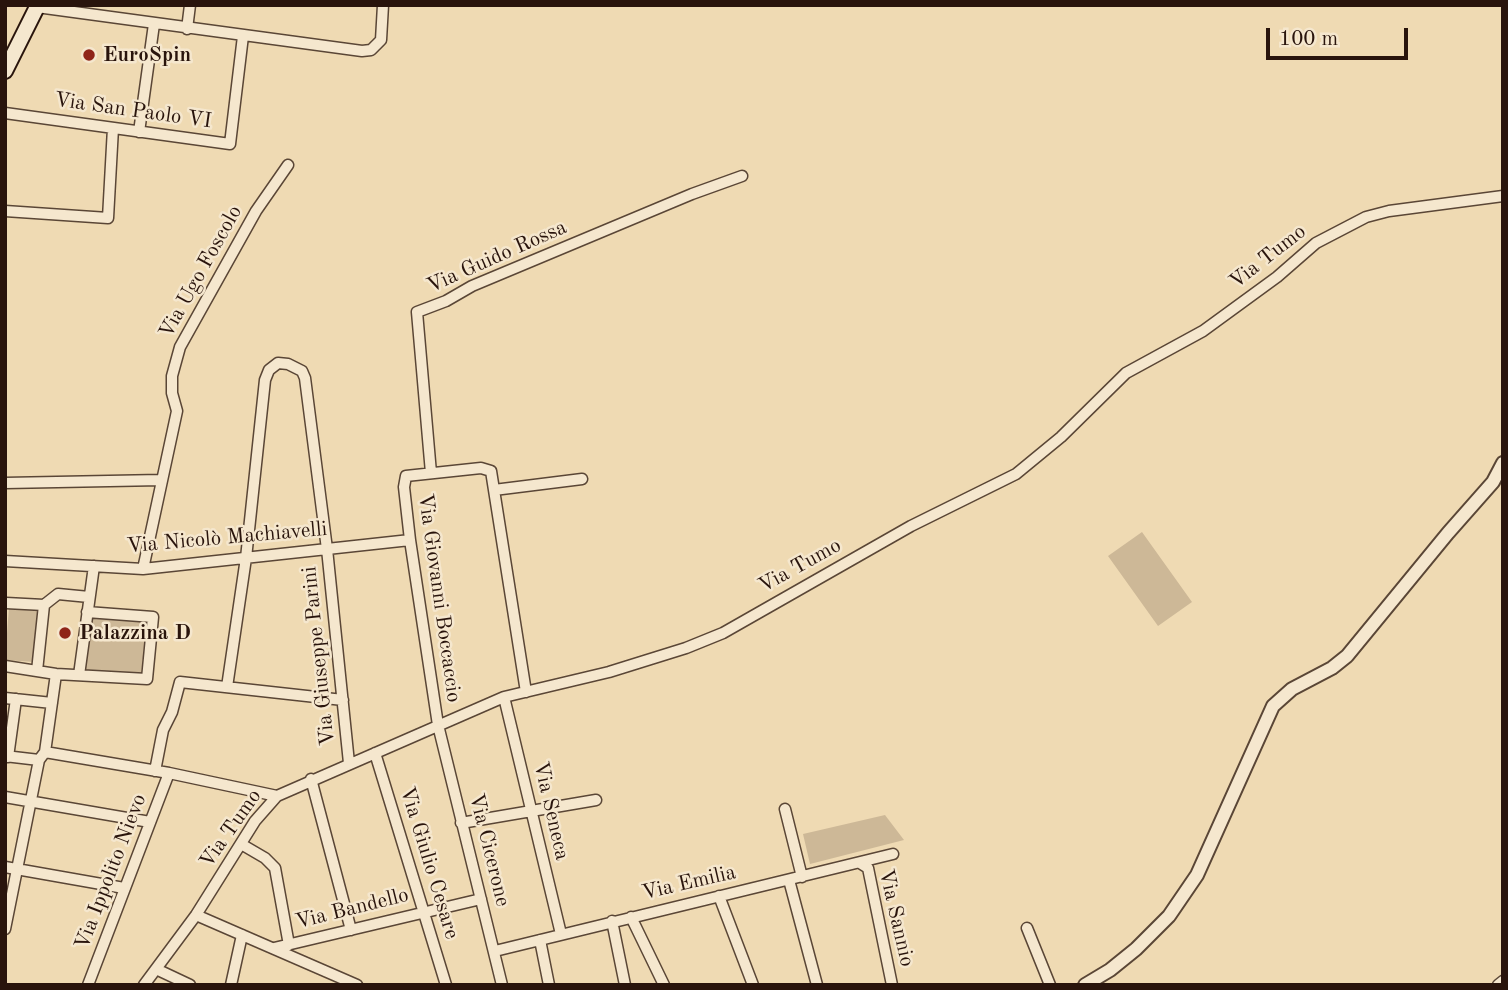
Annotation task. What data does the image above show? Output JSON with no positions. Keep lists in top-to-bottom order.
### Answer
{
  "streets": {
    "street": [
      "Via San Paolo VI",
      "Via Guido Rossa",
      "Via Tumo",
      "Via Ugo Foscolo",
      "Via Nicolò Machiavelli",
      "Via Giovanni Boccaccio",
      "Via Giuseppe Parini",
      "Via Seneca",
      "Via Cicerone",
      "Via Giulio Cesare",
      "Via Ippolito Nievo",
      "Via Emilia",
      "Via Bandello",
      "Via Sannio"
    ]
  },
  "crossings": [
    ["Via Guido Rossa", "Via Giovanni Boccaccio"],
    ["Via Tumo", "Via Giovanni Boccaccio"],
    ["Via Tumo", "Via Giuseppe Parini"],
    ["Via Tumo", "Via Seneca"],
    ["Via Tumo", "Via Cicerone"],
    ["Via Tumo", "Via Giulio Cesare"],
    ["Via Ugo Foscolo", "Via Nicolò Machiavelli"],
    ["Via Nicolò Machiavelli", "Via Giovanni Boccaccio"],
    ["Via Nicolò Machiavelli", "Via Giuseppe Parini"],
    ["Via Giovanni Boccaccio", "Via Cicerone"],
    ["Via Seneca", "Via Emilia"],
    ["Via Cicerone", "Via Emilia"],
    ["Via Cicerone", "Via Bandello"],
    ["Via Giulio Cesare", "Via Bandello"],
    ["Via Emilia", "Via Sannio"]
  ],
  "places": ["EuroSpin", "Palazzina D"],
  "scale_bar": "100 m"
}
